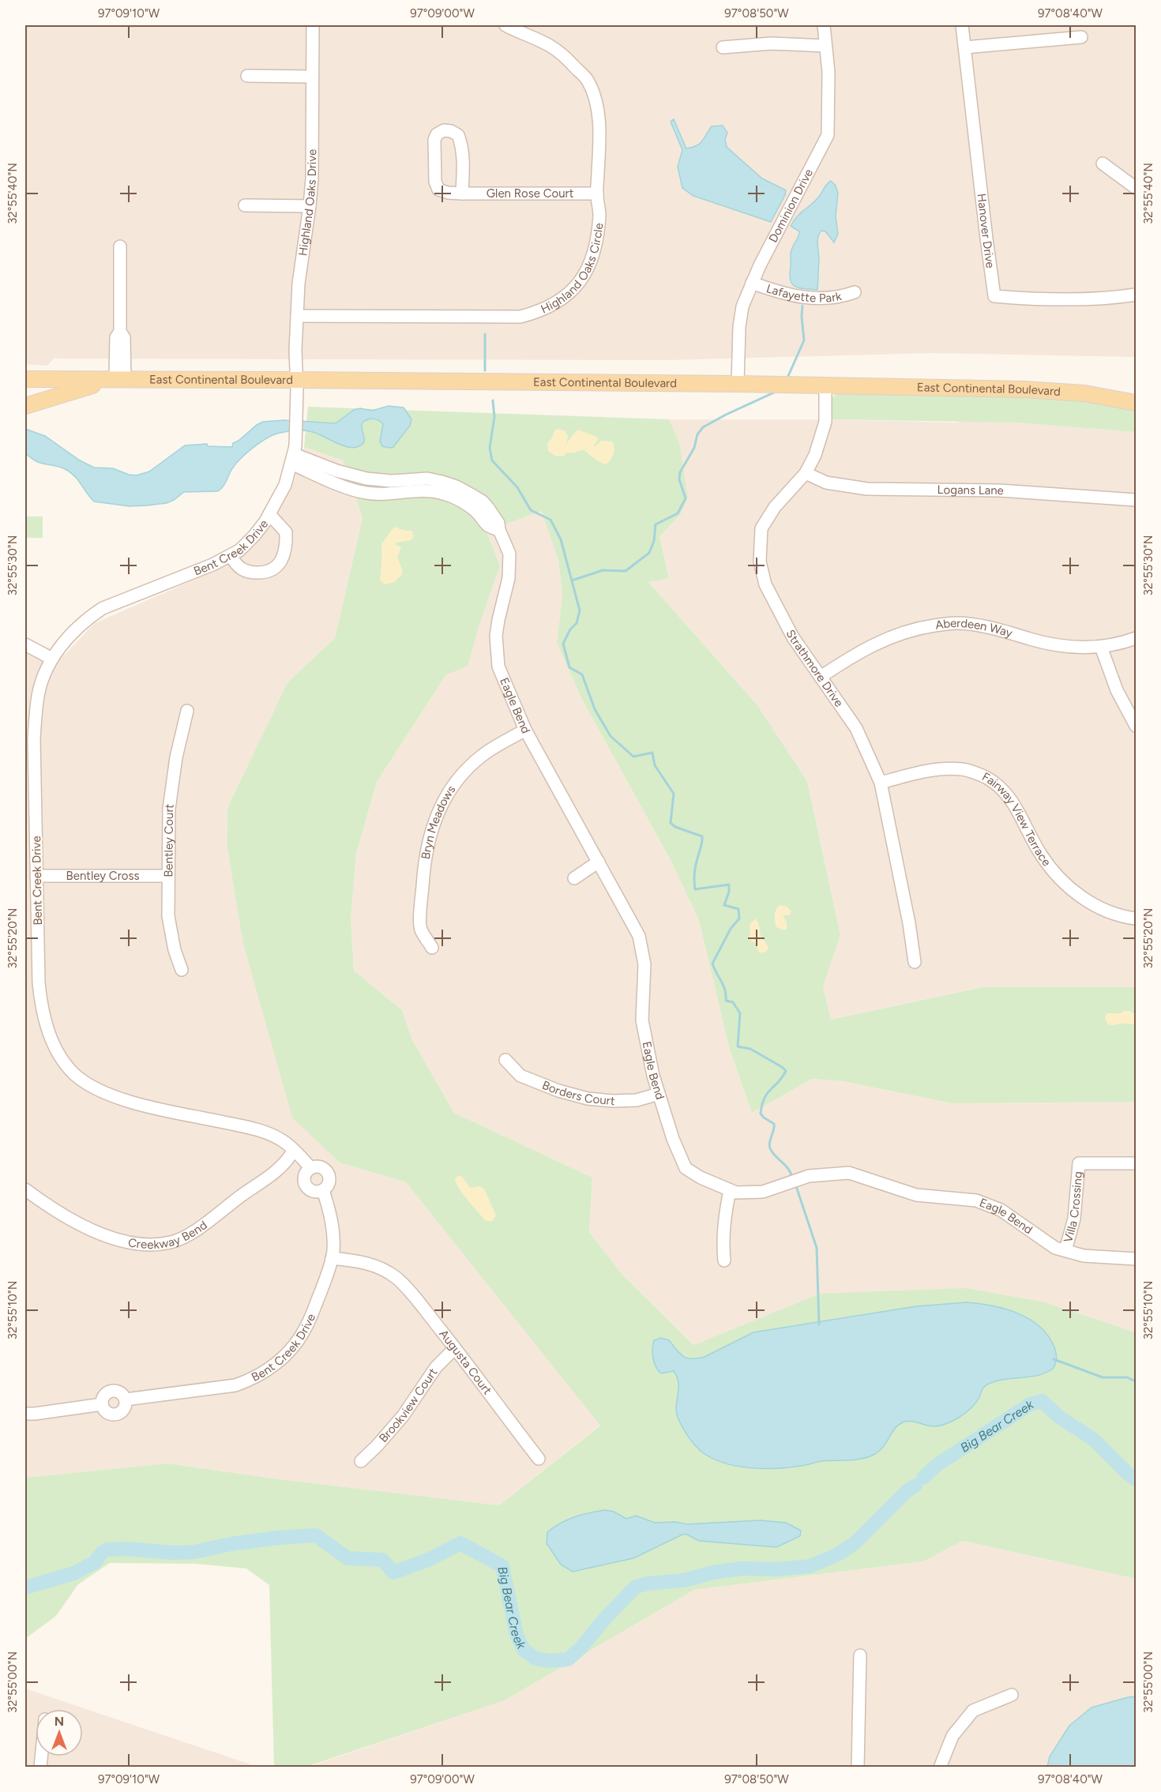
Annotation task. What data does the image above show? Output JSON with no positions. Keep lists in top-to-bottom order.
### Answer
{
  "streets": {
    "main road": ["East Continental Boulevard"],
    "street": [
      "Glen Rose Court",
      "Highland Oaks Drive",
      "Dominion Drive",
      "Hanover Drive",
      "Highland Oaks Circle",
      "Lafayette Park",
      "Logans Lane",
      "Bent Creek Drive",
      "Aberdeen Way",
      "Strathmore Drive",
      "Eagle Bend",
      "Fairway View Terrace",
      "Bryn Meadows",
      "Bentley Court",
      "Bentley Cross",
      "Borders Court",
      "Villa Crossing",
      "Creekway Bend",
      "Augusta Court",
      "Brookview Court"
    ]
  },
  "crossings": [
    ["Glen Rose Court", "Highland Oaks Circle"],
    ["Highland Oaks Drive", "Highland Oaks Circle"],
    ["Highland Oaks Drive", "East Continental Boulevard"],
    ["Highland Oaks Drive", "Bent Creek Drive"],
    ["Dominion Drive", "Lafayette Park"],
    ["Dominion Drive", "East Continental Boulevard"],
    ["East Continental Boulevard", "Bent Creek Drive"],
    ["East Continental Boulevard", "Strathmore Drive"],
    ["Logans Lane", "Strathmore Drive"],
    ["Bent Creek Drive", "Eagle Bend"],
    ["Bent Creek Drive", "Bentley Cross"],
    ["Bent Creek Drive", "Creekway Bend"],
    ["Bent Creek Drive", "Augusta Court"],
    ["Aberdeen Way", "Strathmore Drive"],
    ["Strathmore Drive", "Fairway View Terrace"],
    ["Eagle Bend", "Bryn Meadows"],
    ["Eagle Bend", "Borders Court"],
    ["Eagle Bend", "Villa Crossing"],
    ["Bentley Court", "Bentley Cross"],
    ["Augusta Court", "Brookview Court"]
  ],
  "water": ["Big Bear Creek"],
  "north": "top",
  "coordinates": [
    "97°09'10\"W",
    "97°09'00\"W",
    "97°08'50\"W",
    "97°08'40\"W",
    "32°55'40\"N",
    "32°55'30\"N",
    "32°55'20\"N",
    "32°55'10\"N",
    "32°55'00\"N"
  ]
}
